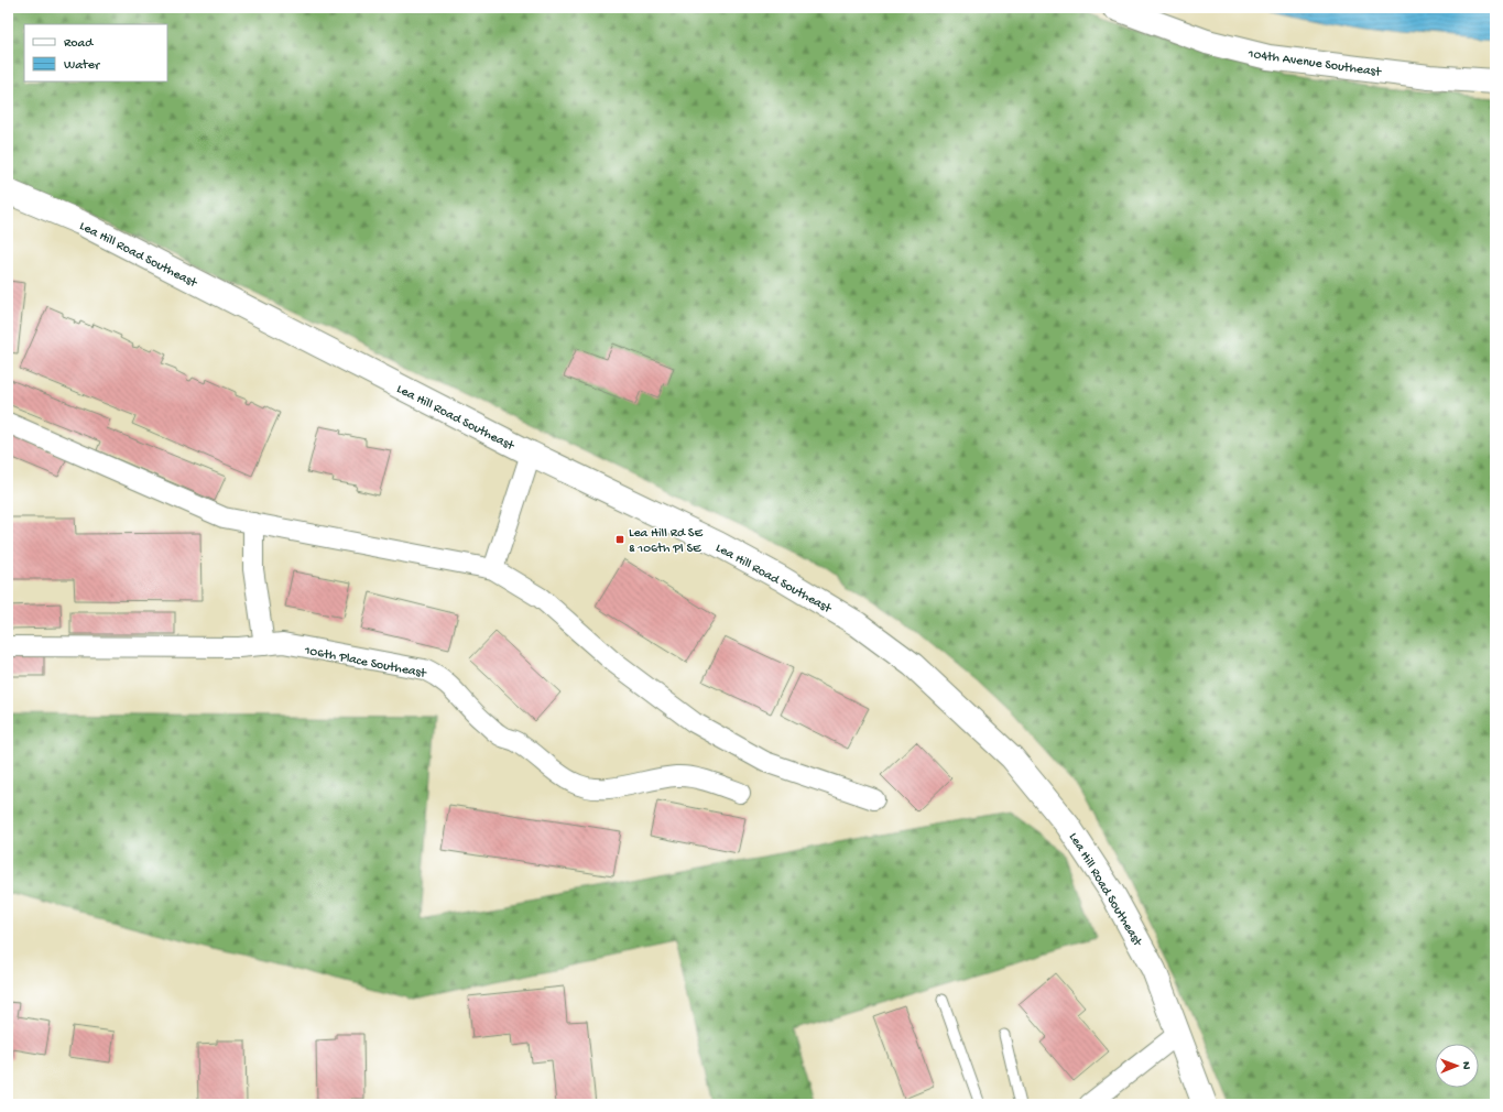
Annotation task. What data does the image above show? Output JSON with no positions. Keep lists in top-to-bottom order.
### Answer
{
  "streets": {
    "main road": ["104th Avenue Southeast", "Lea Hill Road Southeast"],
    "street": ["106th Place Southeast"]
  },
  "places": {
    "transit": ["Lea Hill Rd SE & 106th Pl SE"]
  },
  "legend": ["Road", "Water"],
  "north": "right"
}
